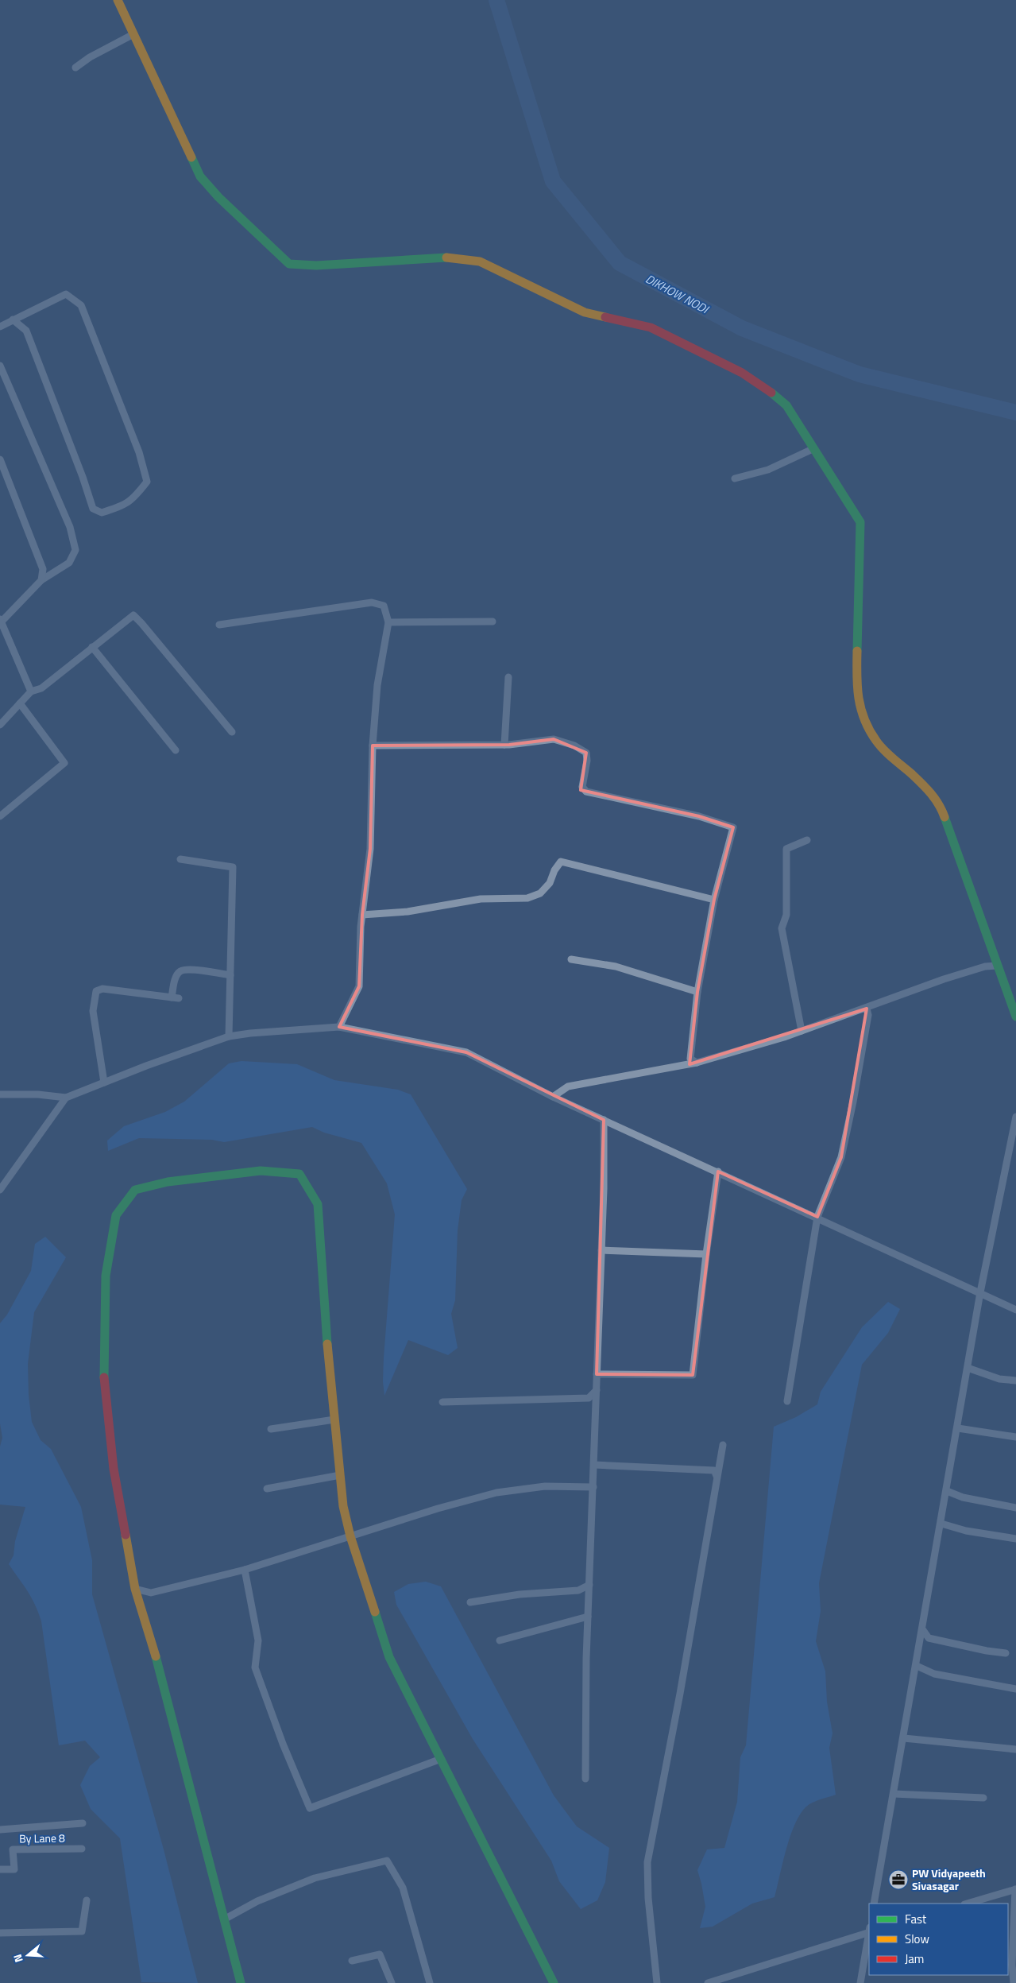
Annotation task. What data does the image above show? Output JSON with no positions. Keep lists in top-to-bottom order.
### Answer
{
  "streets": {
    "street": ["By Lane 8"]
  },
  "water": ["DIKHOW NODI"],
  "places": {
    "office": ["PW Vidyapeeth Sivasagar"]
  },
  "legend": ["Fast", "Slow", "Jam"],
  "north": "left"
}
